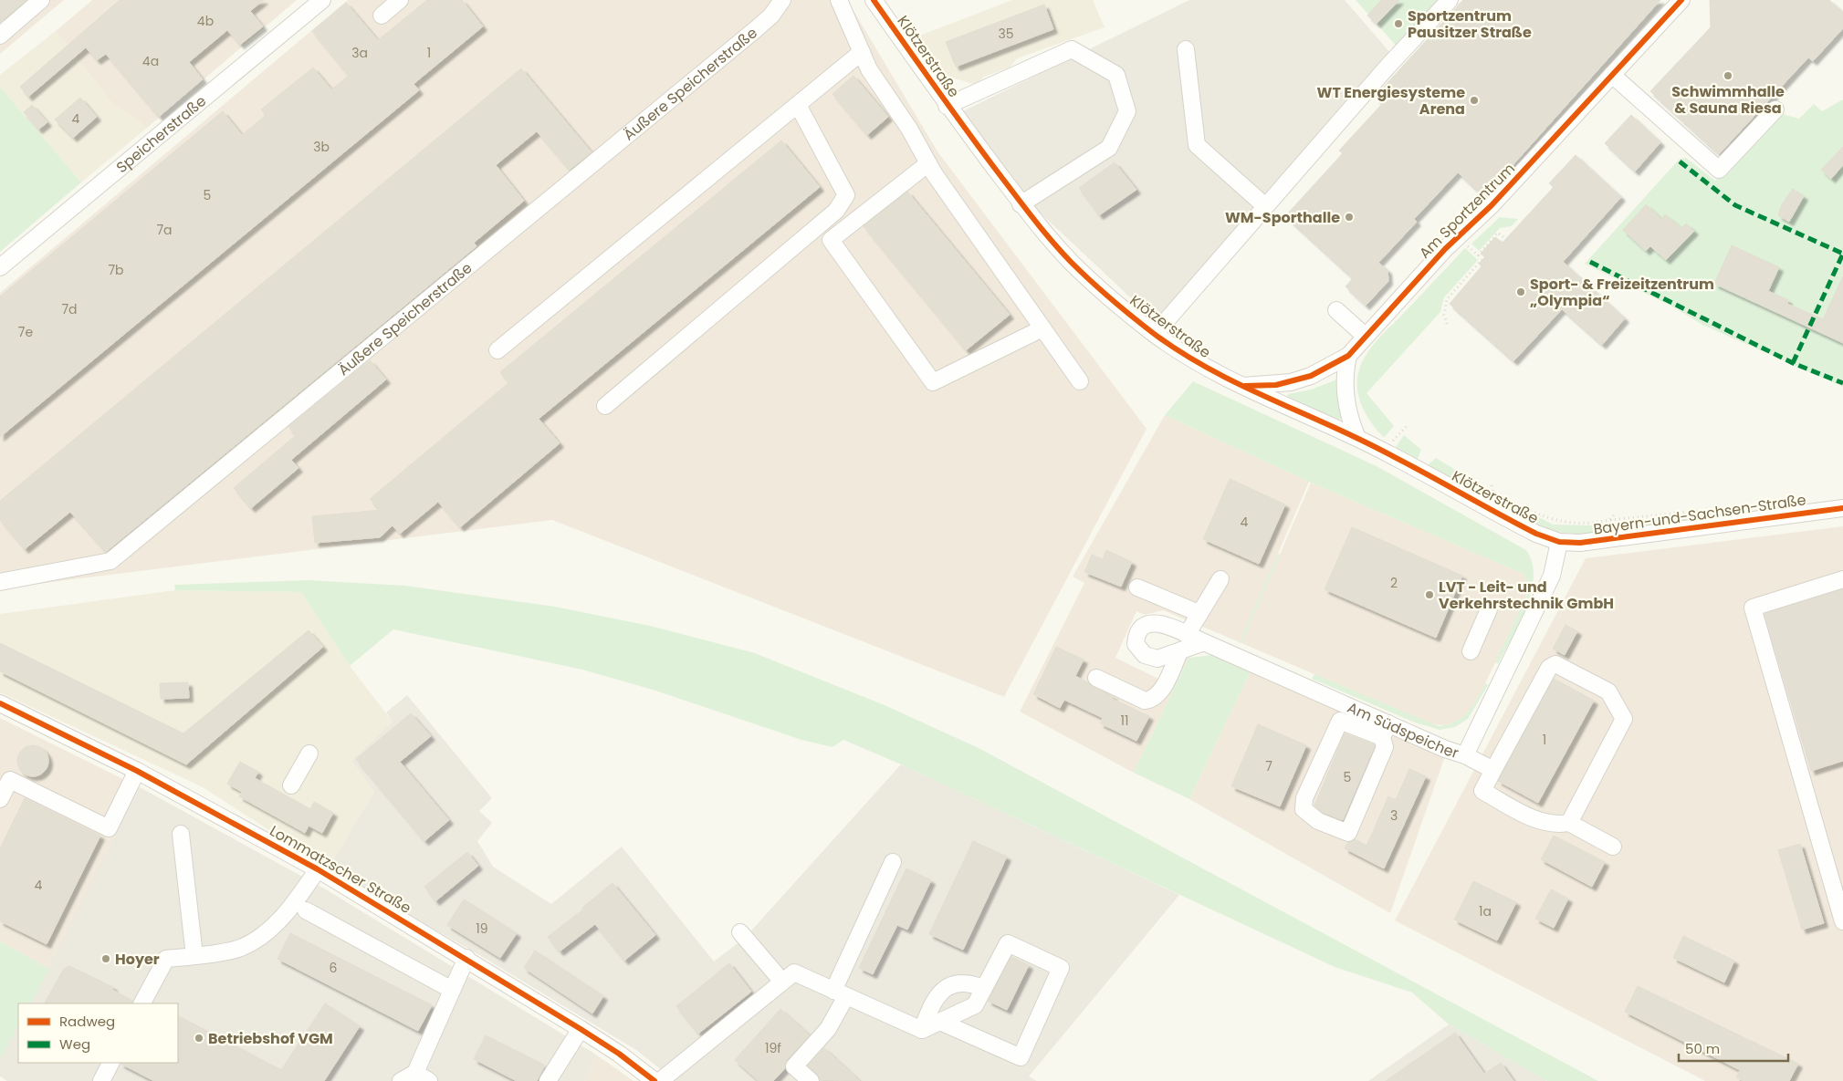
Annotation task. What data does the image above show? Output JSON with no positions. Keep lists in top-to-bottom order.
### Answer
{
  "streets": {
    "street": [
      "Klötzerstraße",
      "Äußere Speicherstraße",
      "Speicherstraße",
      "Am Sportzentrum",
      "Bayern-und-Sachsen-Straße",
      "Am Südspeicher",
      "Lommatzscher Straße"
    ]
  },
  "crossings": [
    ["Klötzerstraße", "Am Sportzentrum"],
    ["Klötzerstraße", "Bayern-und-Sachsen-Straße"],
    ["Klötzerstraße", "Am Südspeicher"],
    ["Bayern-und-Sachsen-Straße", "Am Südspeicher"]
  ],
  "places": [
    "Sportzentrum Pausitzer Straße",
    "Schwimmhalle & Sauna Riesa",
    "WT Energiesysteme Arena",
    "WM-Sporthalle",
    "Sport- & Freizeitzentrum „Olympia“",
    "LVT - Leit- und Verkehrstechnik GmbH",
    "Hoyer",
    "Betriebshof VGM"
  ],
  "house_numbers": [
    "4b",
    "35",
    "3a",
    "1",
    "4a",
    "4",
    "3b",
    "5",
    "7a",
    "7b",
    "7d",
    "7e",
    "4",
    "2",
    "11",
    "1",
    "7",
    "5",
    "3",
    "4",
    "1a",
    "19",
    "6",
    "19f"
  ],
  "legend": ["Radweg", "Weg"],
  "scale_bar": "50 m"
}
